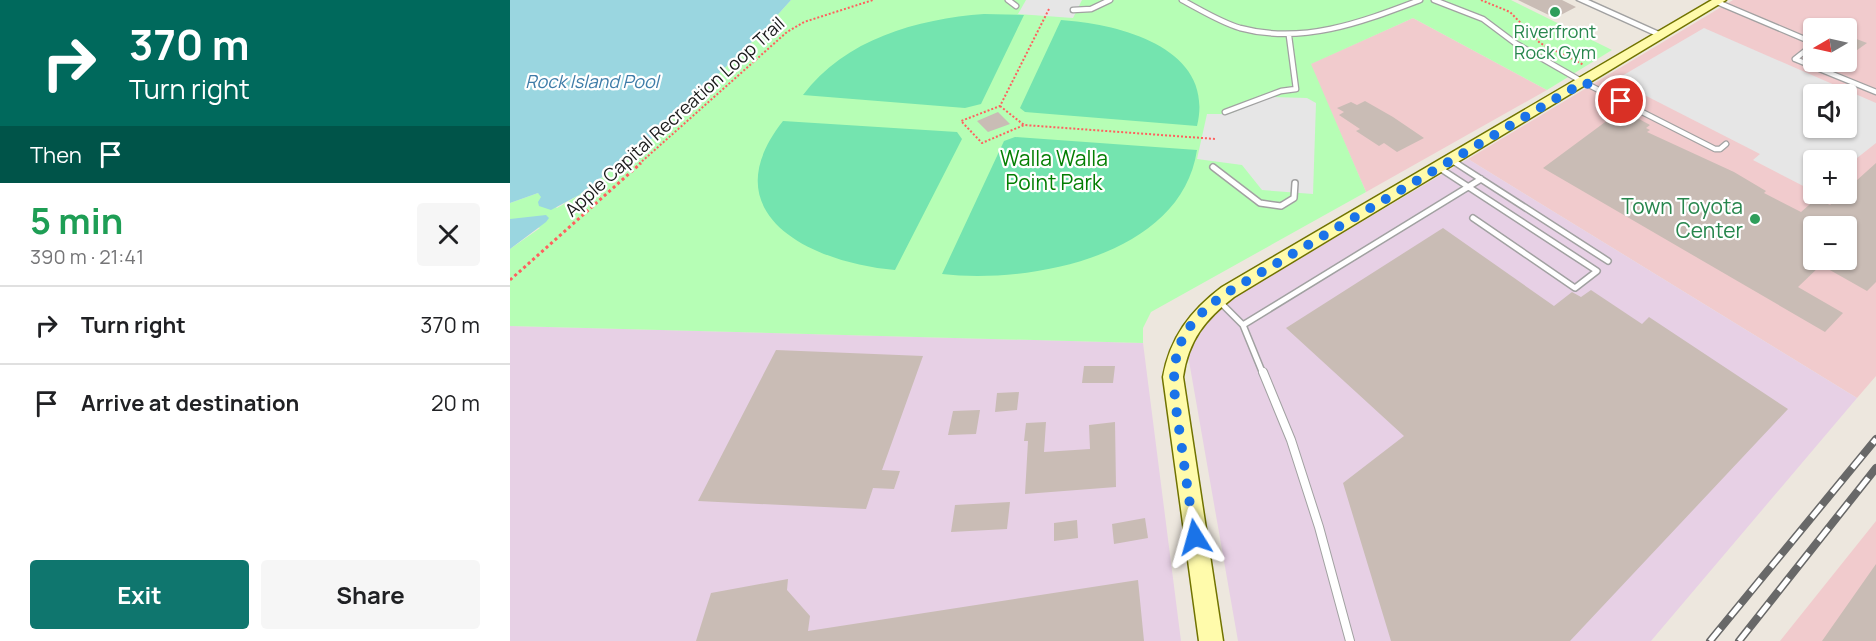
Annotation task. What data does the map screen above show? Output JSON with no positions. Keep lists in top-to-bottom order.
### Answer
{
  "streets": {
    "path": ["Apple Capital Recreation Loop Trail"]
  },
  "water": ["Rock Island Pool"],
  "parks": ["Walla Walla Point Park"],
  "places": ["Riverfront Rock Gym", "Town Toyota Center"],
  "north": "left",
  "page": {
    "turn": ["370 m", "Turn right"],
    "map_buttons": ["+", "−"],
    "then": "Then",
    "heading": ["5 min", "390 m · 21:41"],
    "list": [
      {
        "name": "Turn right",
        "value": "370 m"
      },
      {
        "name": "Arrive at destination",
        "value": "20 m"
      }
    ],
    "buttons": ["Exit", "Share"]
  }
}
